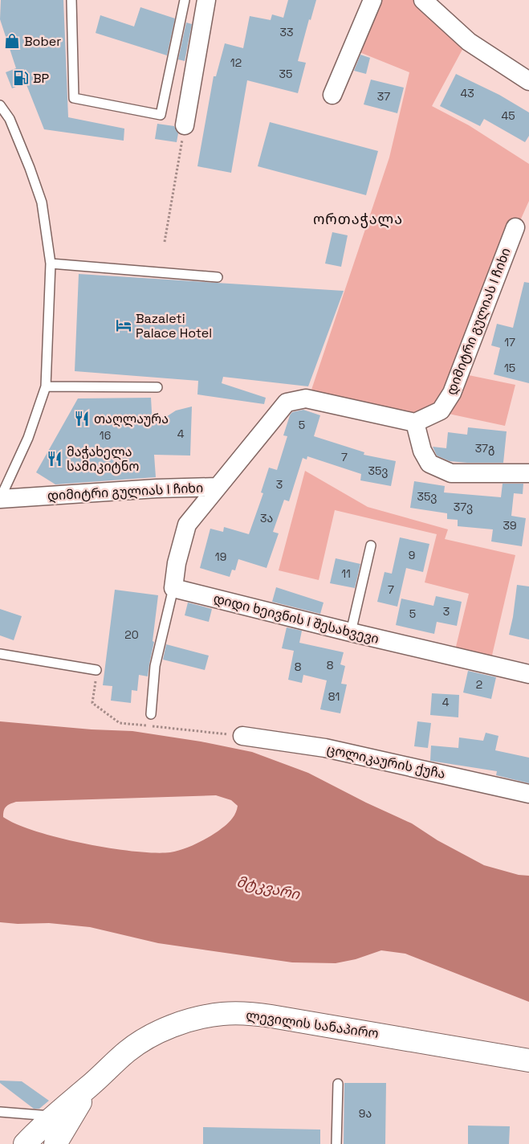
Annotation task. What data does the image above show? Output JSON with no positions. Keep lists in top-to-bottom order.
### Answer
{
  "streets": {
    "main road": ["ლევილის სანაპირო"],
    "street": ["დიმიტრი გულიას I ჩიხი", "დიდი ხეივნის I შესახვევი", "ცოლიკაურის ქუჩა"]
  },
  "districts": ["ორთაჭალა"],
  "water": ["მტკვარი"],
  "places": {
    "shop": ["Bober"],
    "fuel station": ["BP"],
    "hotel": ["Bazaleti Palace Hotel"],
    "restaurant": ["თაღლაურა", "მაჭახელა სამიკიტნო"]
  },
  "house_numbers": [
    "33",
    "12",
    "35",
    "43",
    "37",
    "45",
    "17",
    "15",
    "5",
    "4",
    "16",
    "37გ",
    "7",
    "35ვ",
    "3",
    "35ვ",
    "37ვ",
    "3ა",
    "39",
    "9",
    "19",
    "11",
    "7",
    "3",
    "5",
    "20",
    "8",
    "8",
    "2",
    "81",
    "4",
    "9ა"
  ]
}
